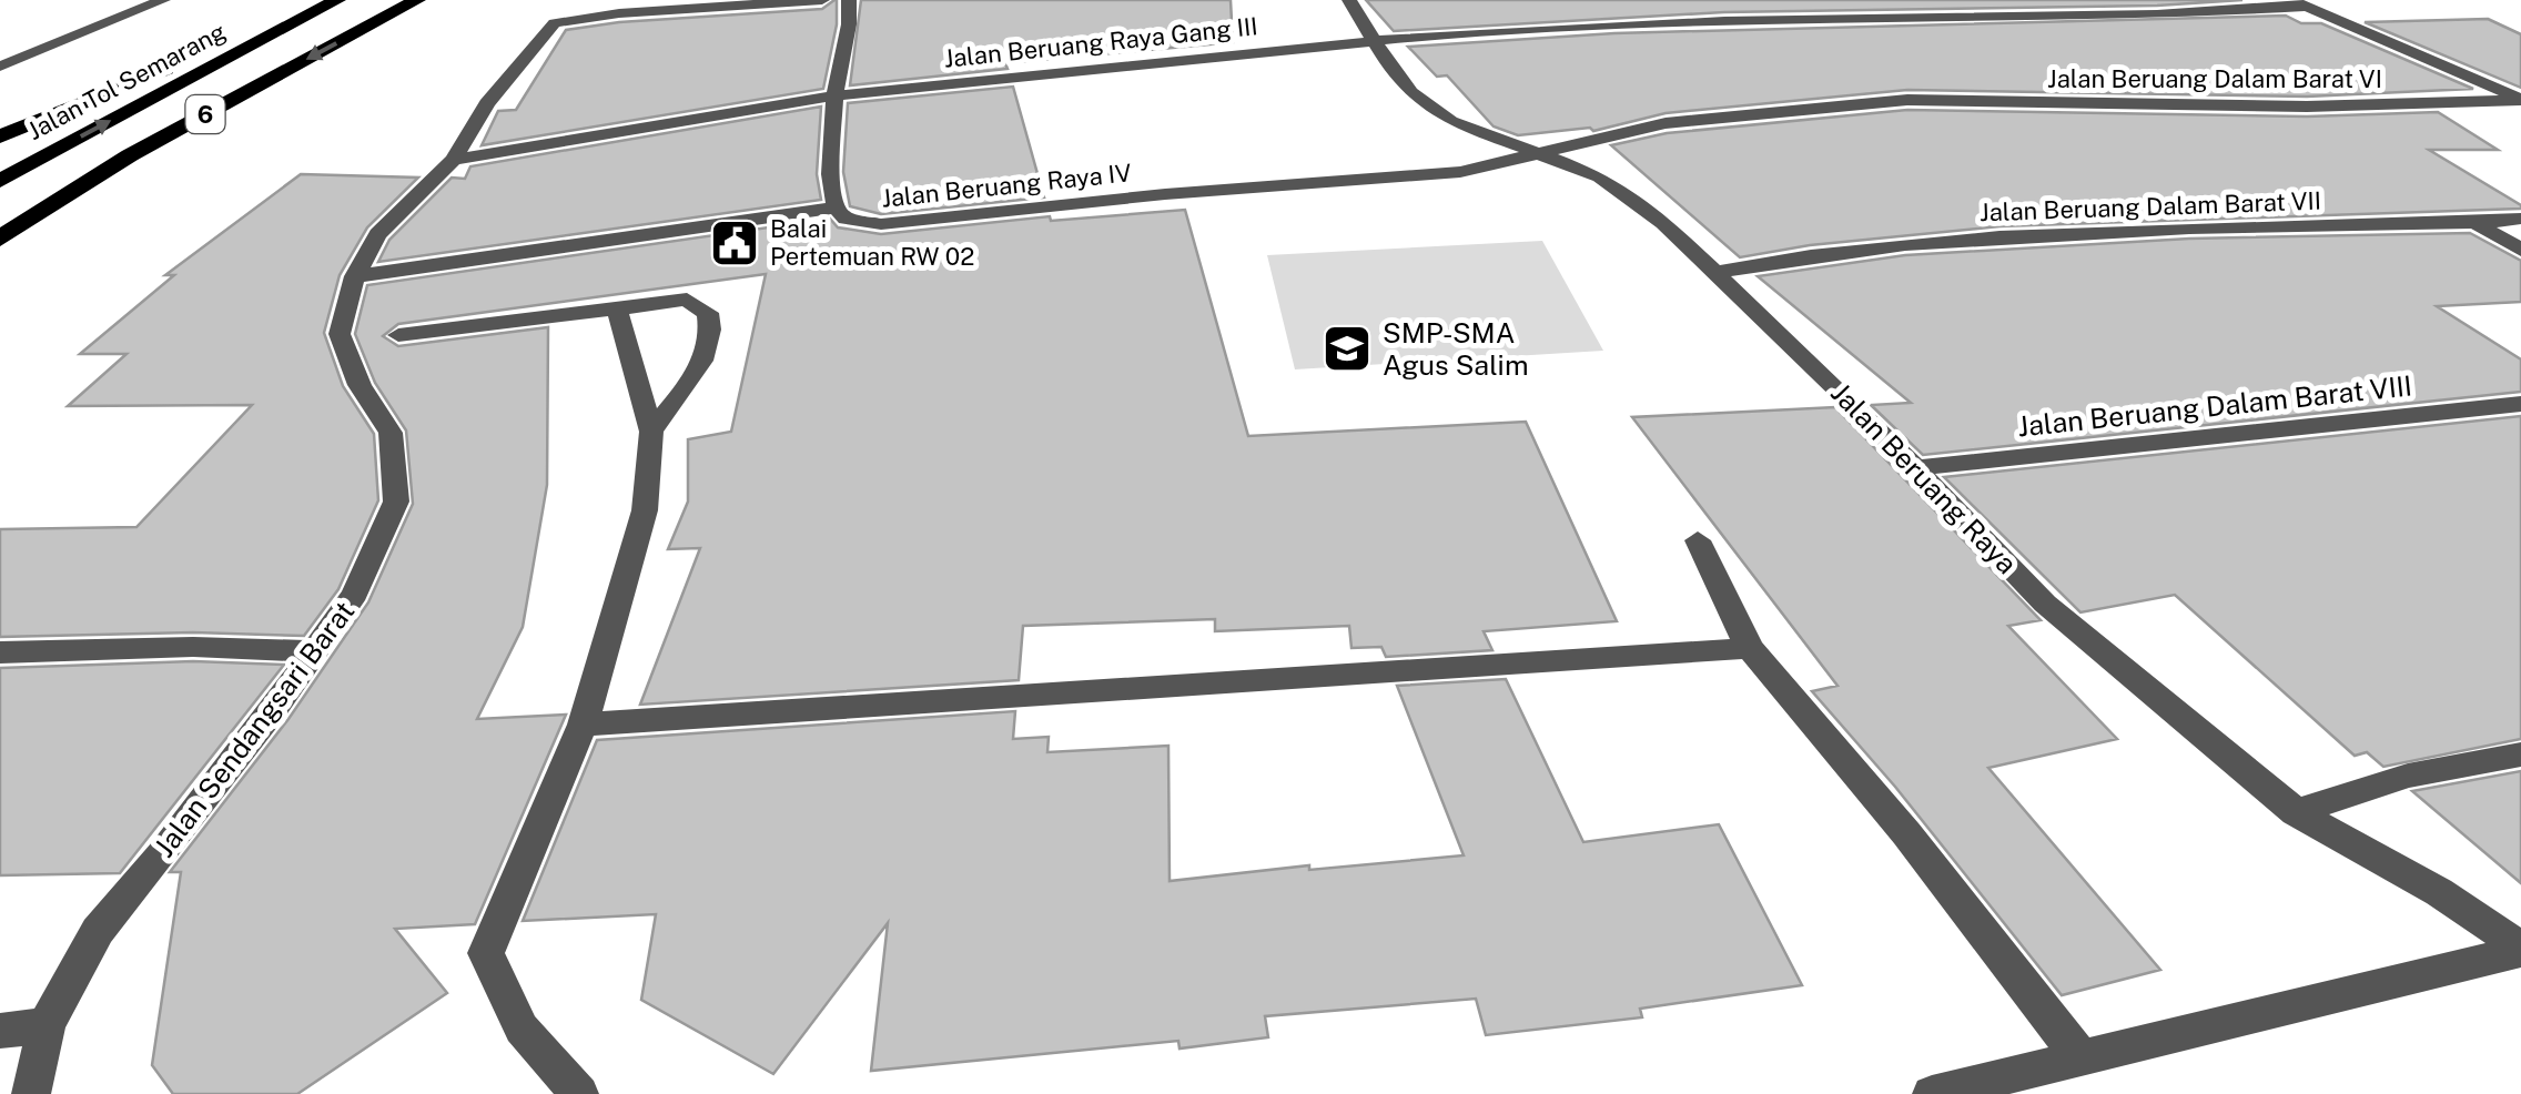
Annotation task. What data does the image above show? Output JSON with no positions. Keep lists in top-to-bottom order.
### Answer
{
  "streets": {
    "highway": ["Jalan Tol Semarang", "6"],
    "street": [
      "Jalan Beruang Raya Gang III",
      "Jalan Beruang Dalam Barat VI",
      "Jalan Beruang Raya IV",
      "Jalan Beruang Dalam Barat VII",
      "Jalan Beruang Dalam Barat VIII",
      "Jalan Beruang Raya",
      "Jalan Sendangsari Barat"
    ]
  },
  "crossings": [
    ["Jalan Beruang Raya Gang III", "Jalan Beruang Raya"],
    ["Jalan Beruang Raya Gang III", "Jalan Sendangsari Barat"],
    ["Jalan Beruang Dalam Barat VI", "Jalan Beruang Raya IV"],
    ["Jalan Beruang Dalam Barat VI", "Jalan Beruang Raya"],
    ["Jalan Beruang Raya IV", "Jalan Beruang Raya"],
    ["Jalan Beruang Raya IV", "Jalan Sendangsari Barat"],
    ["Jalan Beruang Dalam Barat VII", "Jalan Beruang Raya"],
    ["Jalan Beruang Dalam Barat VIII", "Jalan Beruang Raya"]
  ],
  "places": {
    "public building": ["Balai Pertemuan RW 02"],
    "school or university": ["SMP-SMA Agus Salim"]
  }
}
